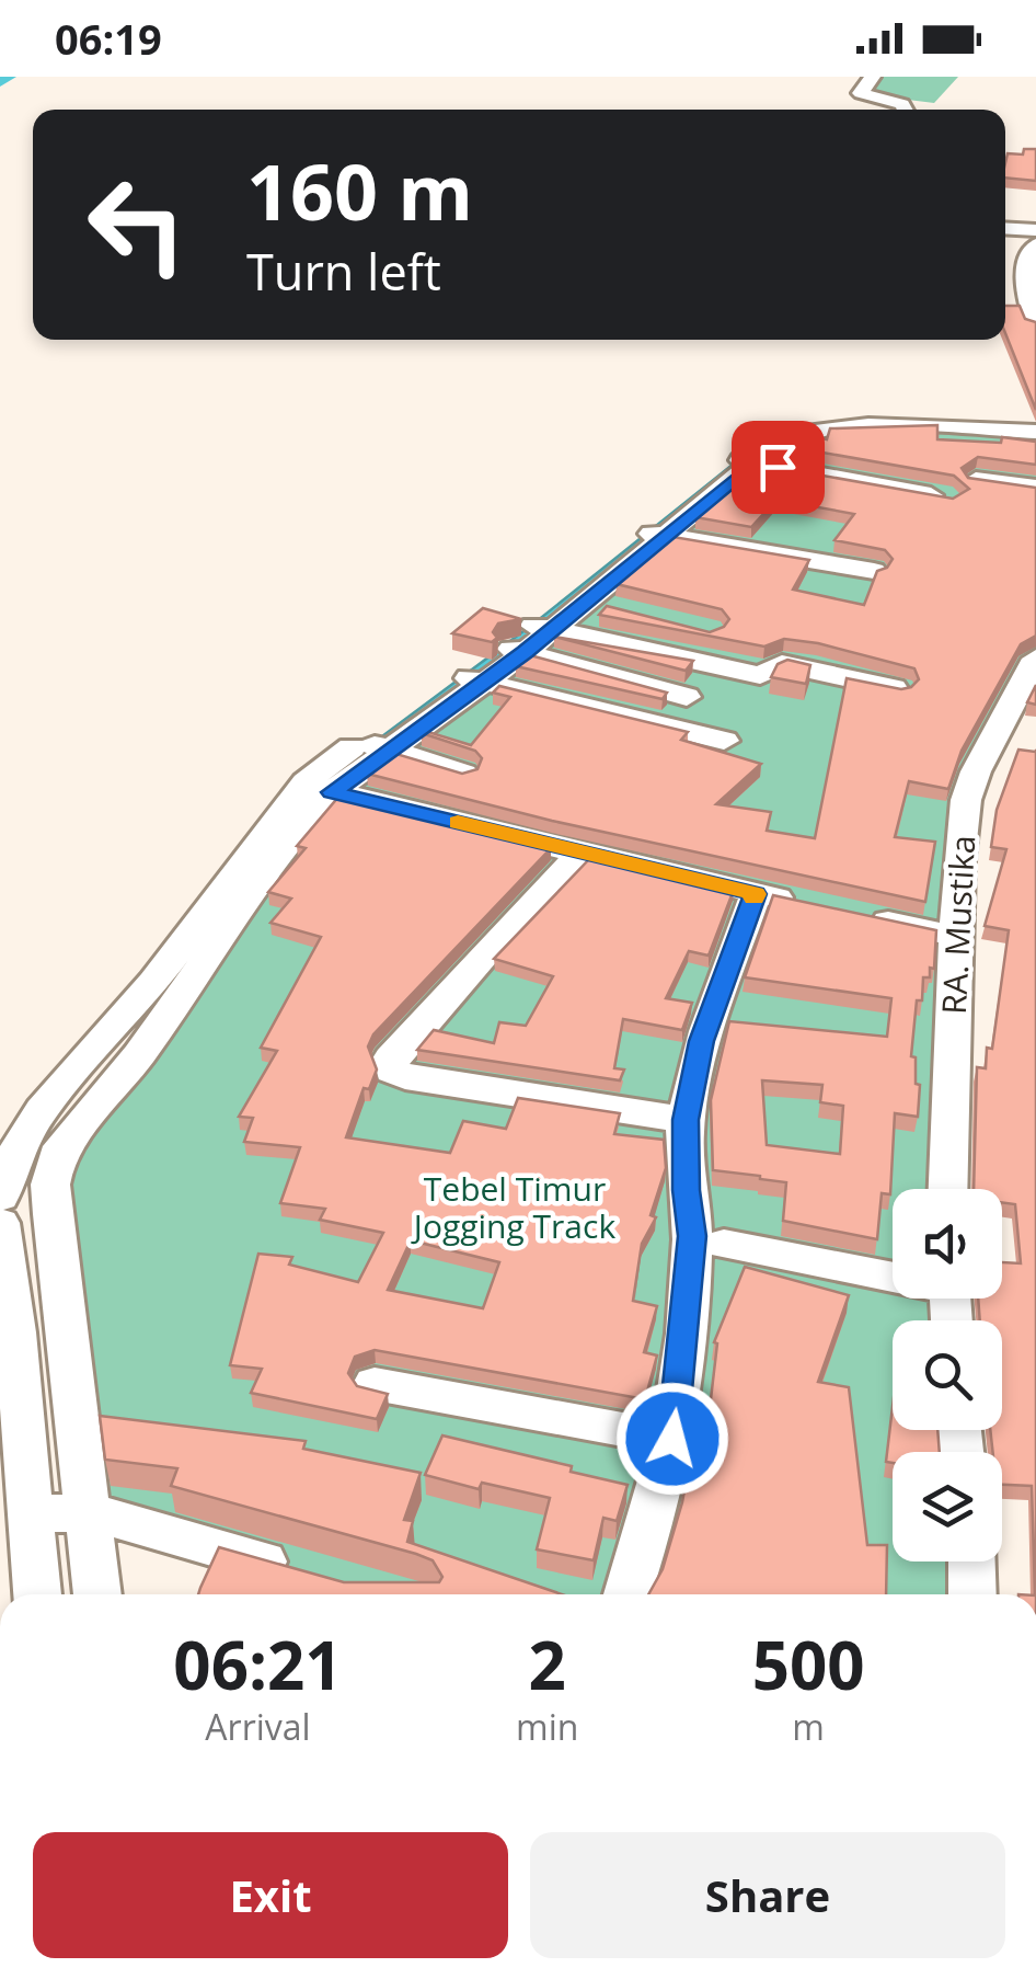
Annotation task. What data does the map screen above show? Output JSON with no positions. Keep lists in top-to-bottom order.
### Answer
{
  "streets": {
    "street": ["RA. Mustika"]
  },
  "parks": ["Tebel Timur Jogging Track"],
  "page": {
    "status": "06:19",
    "turn": ["160 m", "Turn left"],
    "eta": [
      "06:21",
      "Arrival",
      "2",
      "min",
      "500",
      "m"
    ],
    "buttons": ["Exit", "Share"]
  }
}
